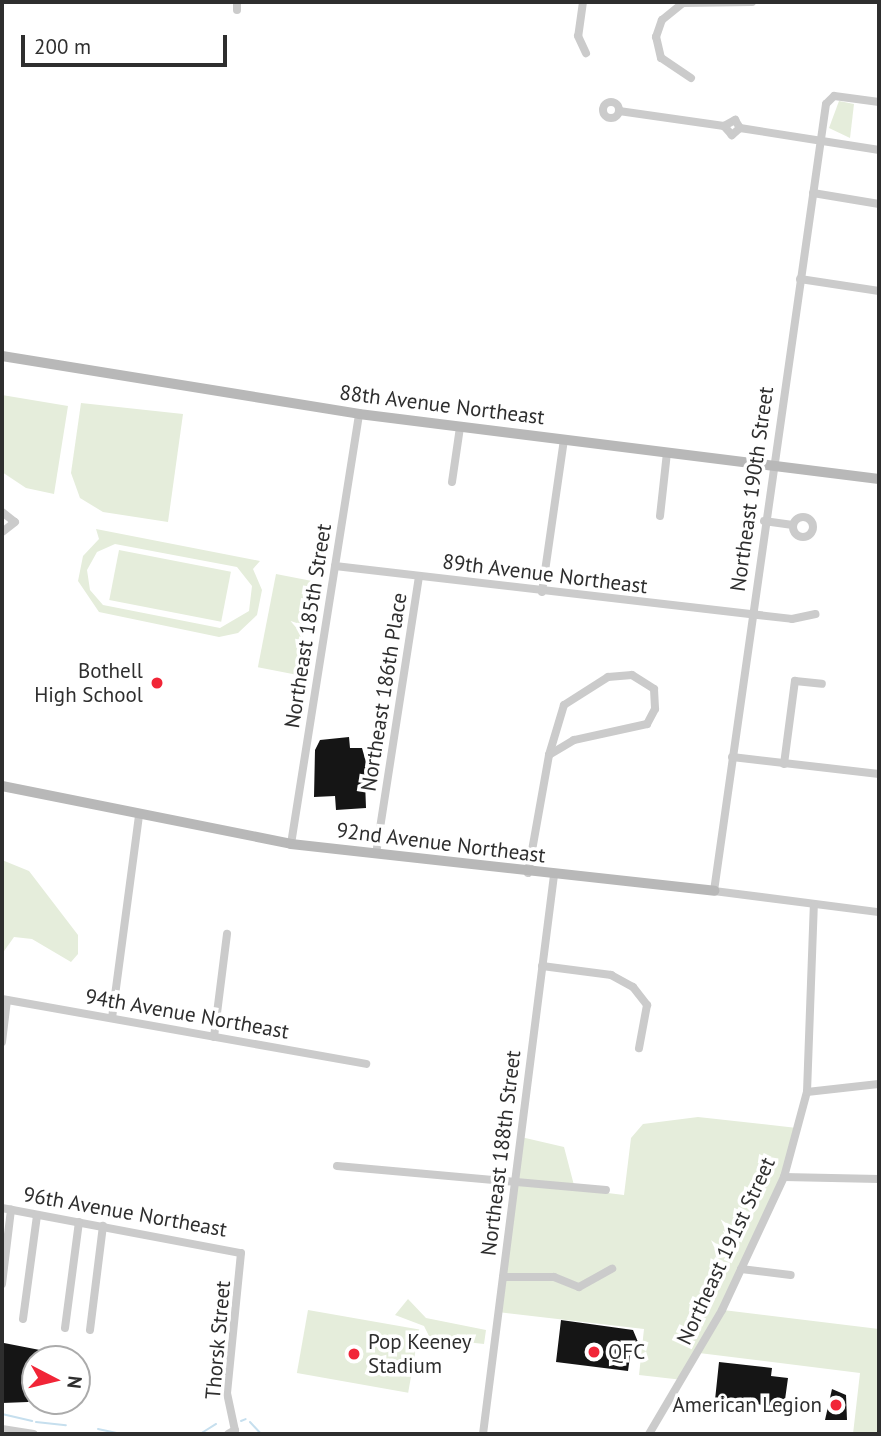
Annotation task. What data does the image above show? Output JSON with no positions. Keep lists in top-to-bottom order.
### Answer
{
  "streets": {
    "street": [
      "88th Avenue Northeast",
      "Northeast 190th Street",
      "89th Avenue Northeast",
      "Northeast 185th Street",
      "Northeast 186th Place",
      "92nd Avenue Northeast",
      "94th Avenue Northeast",
      "Northeast 188th Street",
      "96th Avenue Northeast",
      "Northeast 191st Street",
      "Thorsk Street"
    ]
  },
  "crossings": [
    ["88th Avenue Northeast", "Northeast 190th Street"],
    ["88th Avenue Northeast", "Northeast 185th Street"],
    ["Northeast 190th Street", "89th Avenue Northeast"],
    ["Northeast 190th Street", "92nd Avenue Northeast"],
    ["89th Avenue Northeast", "Northeast 185th Street"],
    ["89th Avenue Northeast", "Northeast 186th Place"],
    ["Northeast 185th Street", "92nd Avenue Northeast"],
    ["Northeast 186th Place", "92nd Avenue Northeast"],
    ["92nd Avenue Northeast", "Northeast 188th Street"],
    ["92nd Avenue Northeast", "Northeast 191st Street"],
    ["96th Avenue Northeast", "Thorsk Street"]
  ],
  "places": [
    "Bothell High School",
    "QFC",
    "Pop Keeney Stadium",
    "American Legion"
  ],
  "scale_bar": "200 m",
  "north": "right"
}
